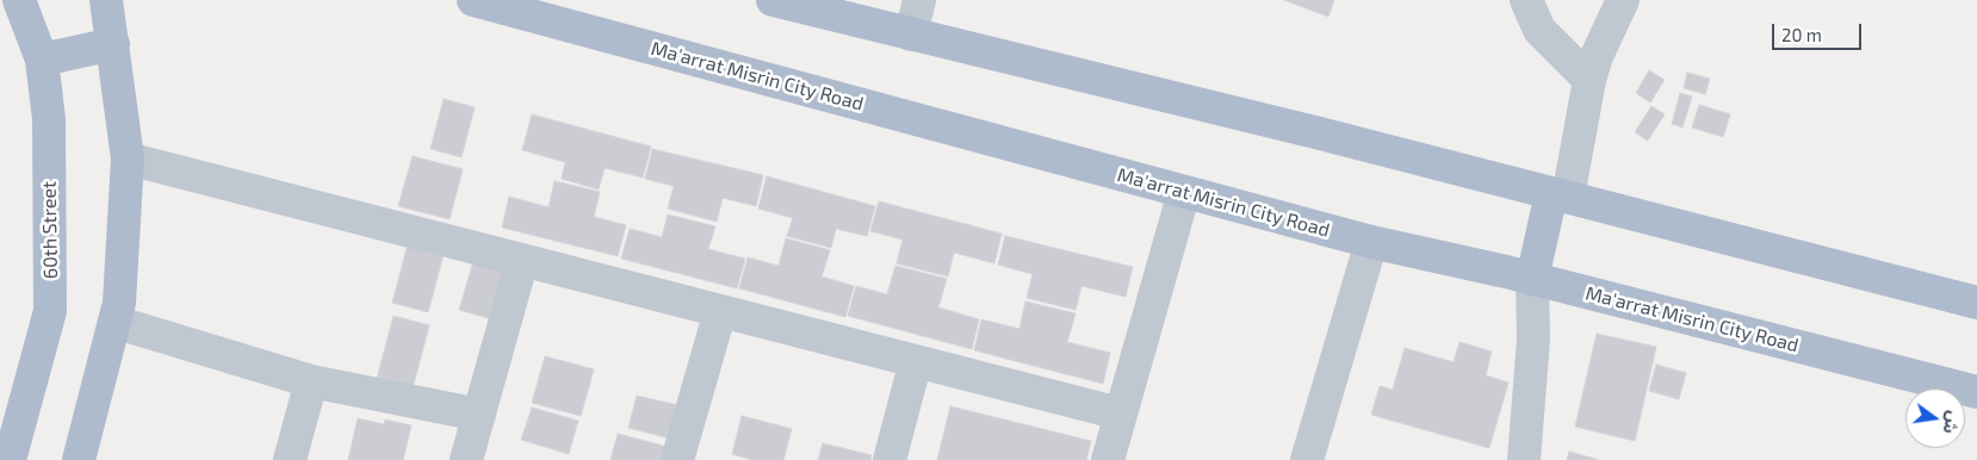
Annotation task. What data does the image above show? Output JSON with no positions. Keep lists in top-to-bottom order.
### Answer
{
  "streets": {
    "main road": ["Ma'arrat Misrin City Road", "60th Street"]
  },
  "scale_bar": "20 m",
  "north": "right"
}
